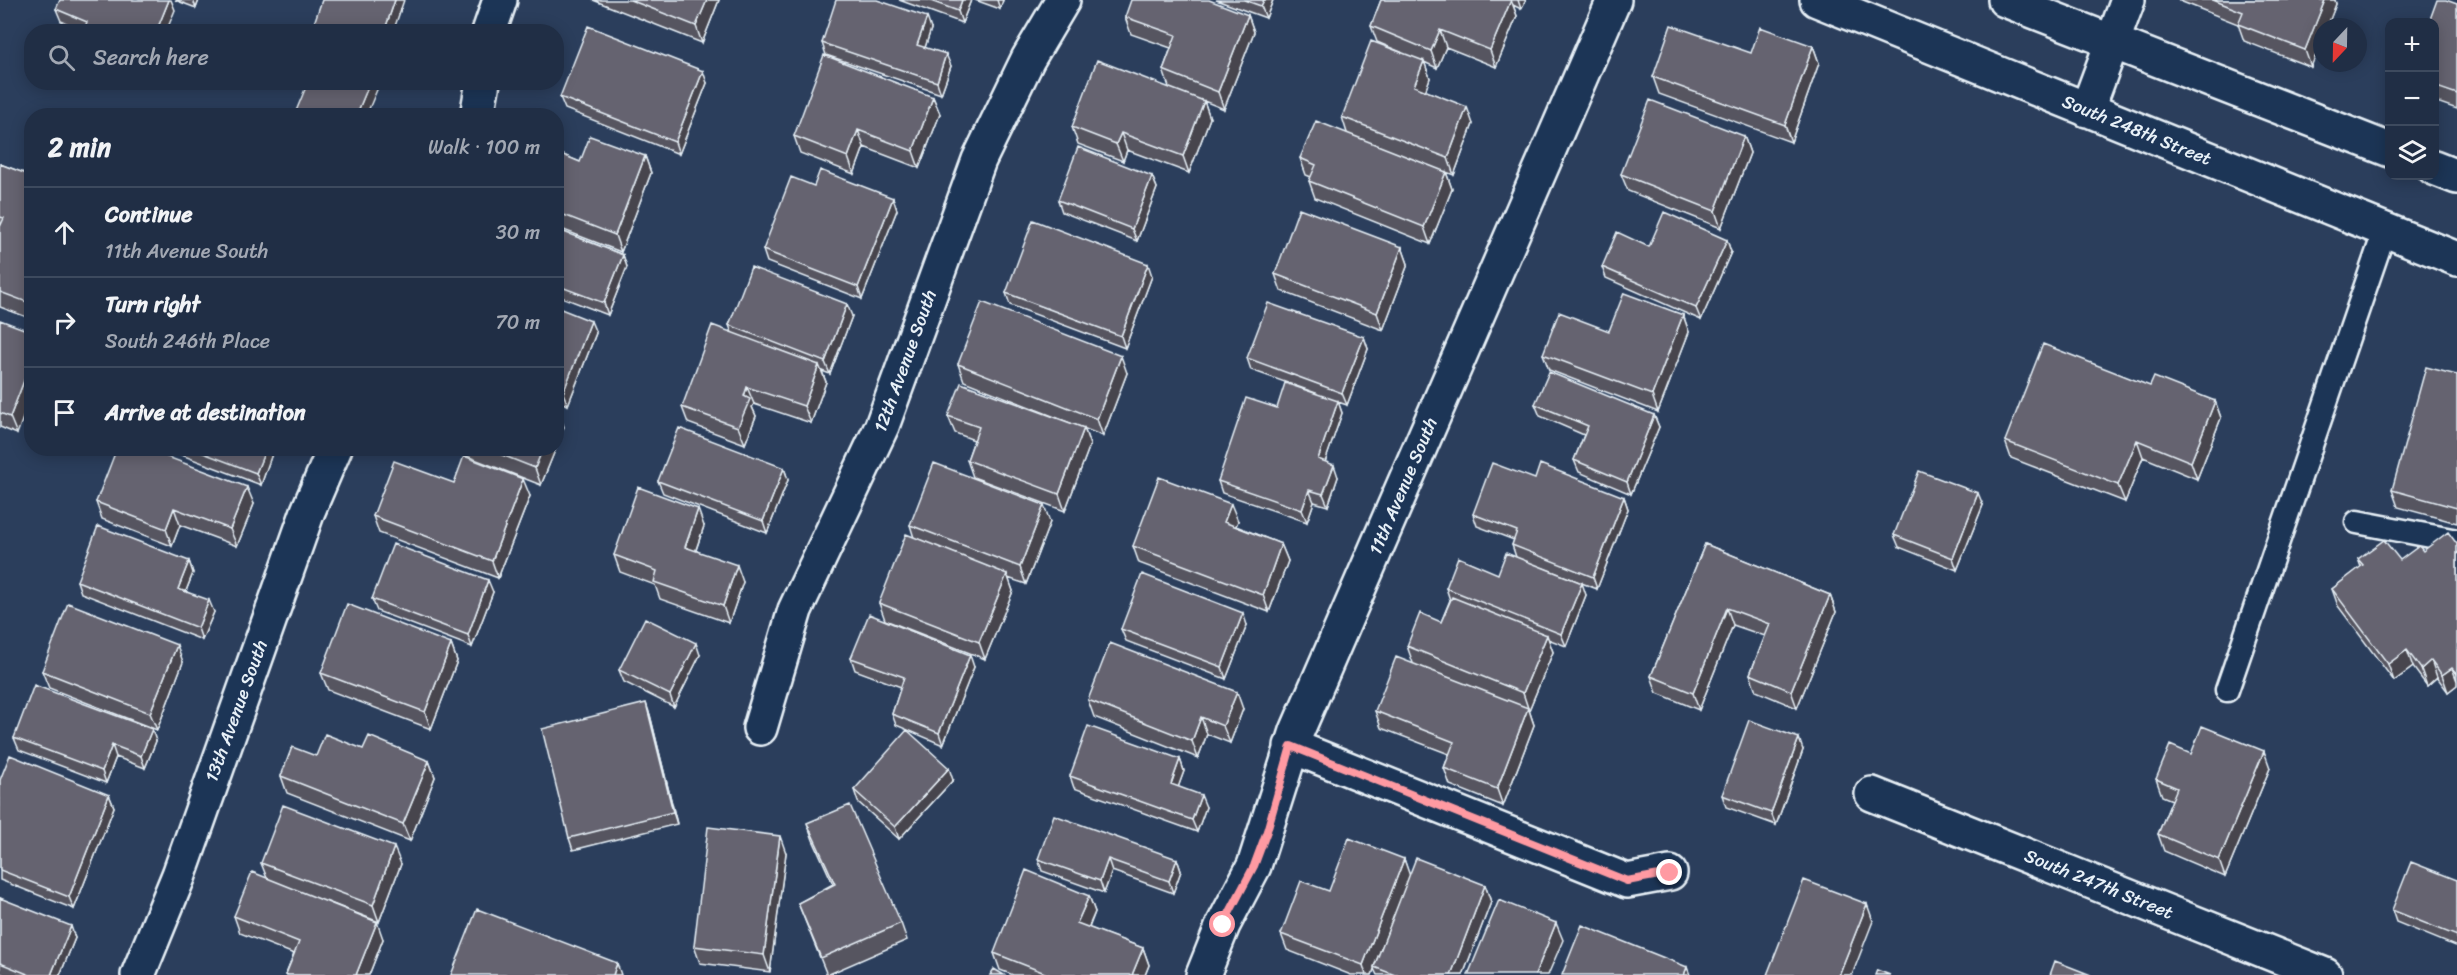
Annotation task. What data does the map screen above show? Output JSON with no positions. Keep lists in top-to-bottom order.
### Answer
{
  "streets": {
    "street": [
      "South 248th Street",
      "12th Avenue South",
      "11th Avenue South",
      "13th Avenue South",
      "South 247th Street"
    ]
  },
  "north": "bottom",
  "page": {
    "map_buttons": ["+", "−"],
    "search": "Search here",
    "heading": ["2 min", "Walk · 100 m"],
    "list": [
      ["Continue", "11th Avenue South", "30 m"],
      ["Turn right", "South 246th Place", "70 m"],
      "Arrive at destination"
    ]
  }
}
